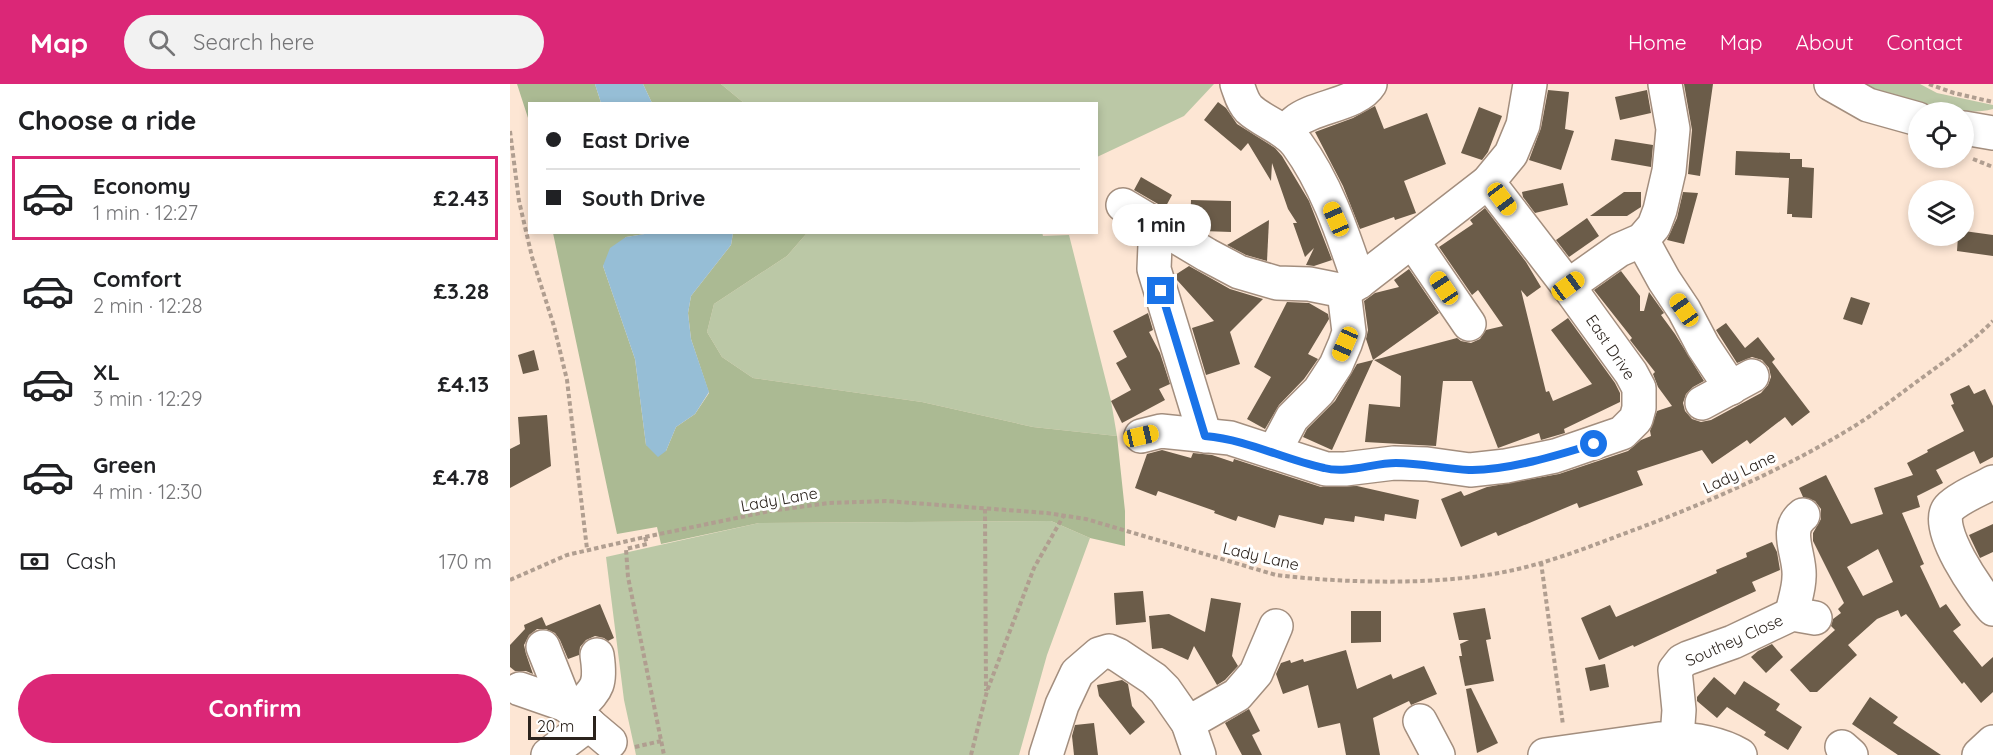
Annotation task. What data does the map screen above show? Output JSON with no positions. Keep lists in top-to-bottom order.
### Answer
{
  "streets": {
    "street": ["East Drive", "Southey Close"],
    "path": ["Lady Lane"]
  },
  "scale_bar": "20 m",
  "page": {
    "header": "Map",
    "search": "Search here",
    "nav": [
      "Home",
      "Map",
      "About",
      "Contact"
    ],
    "heading": "Choose a ride",
    "banner": ["East Drive", "South Drive"],
    "list": [
      {
        "name": "Economy",
        "note": "1 min · 12:27",
        "value": "£2.43"
      },
      {
        "name": "Comfort",
        "note": "2 min · 12:28",
        "value": "£3.28"
      },
      {
        "name": "XL",
        "note": "3 min · 12:29",
        "value": "£4.13"
      },
      {
        "name": "Green",
        "note": "4 min · 12:30",
        "value": "£4.78"
      }
    ],
    "bubble": "1 min",
    "pay": ["Cash", "170 m"],
    "buttons": "Confirm",
    "scale": "20 m"
  }
}
